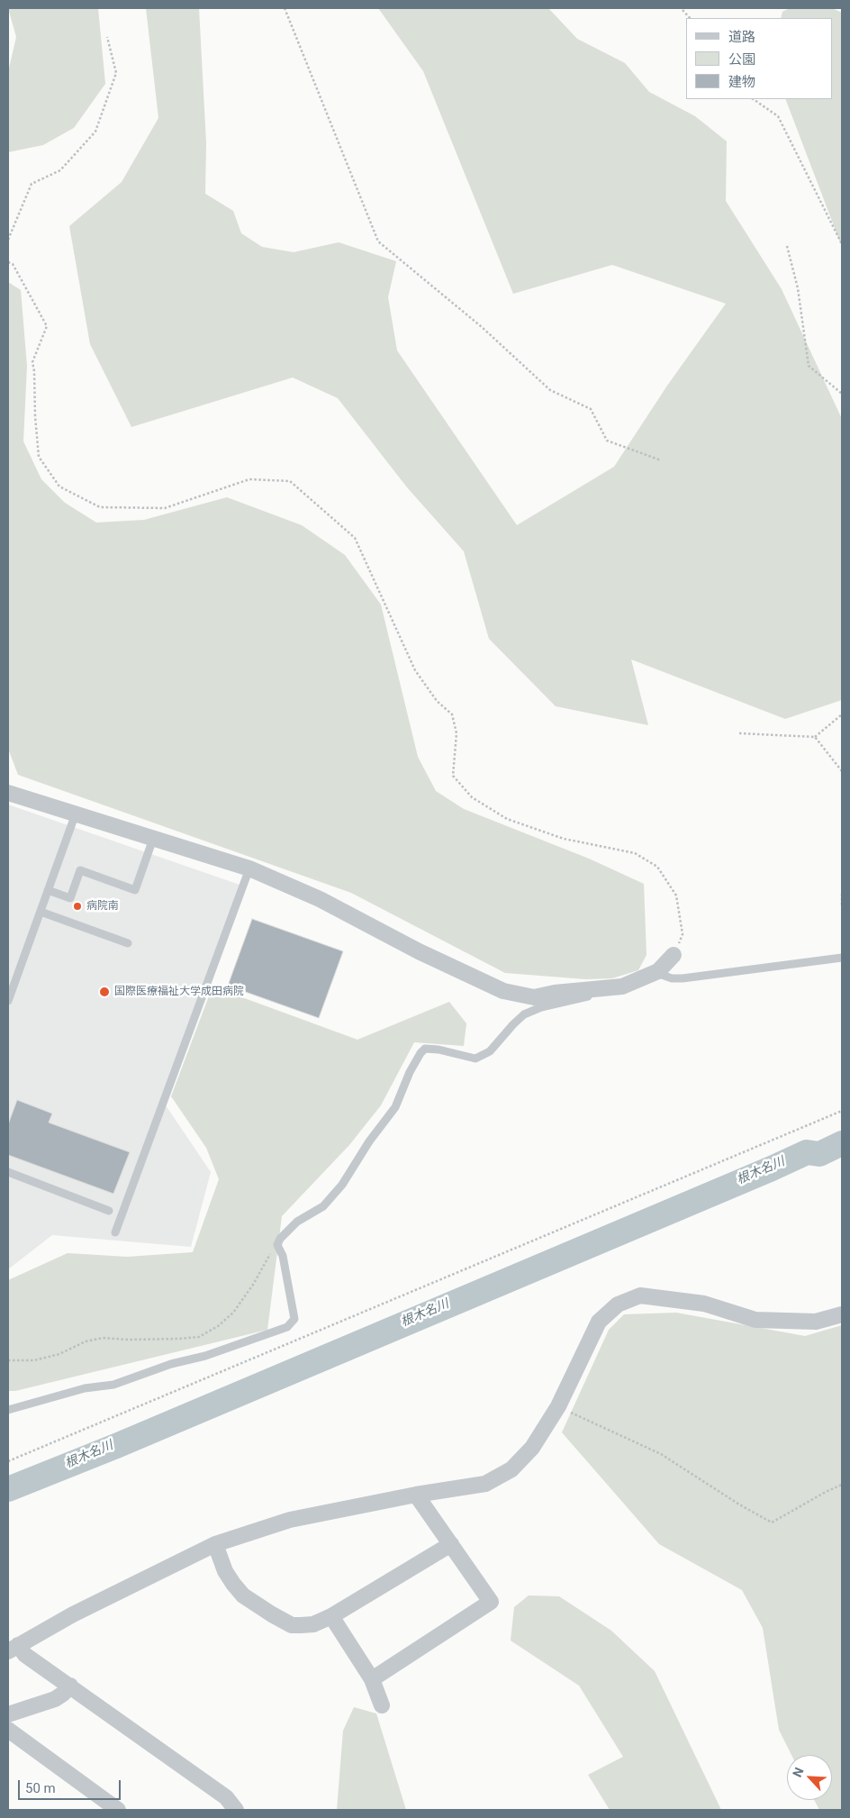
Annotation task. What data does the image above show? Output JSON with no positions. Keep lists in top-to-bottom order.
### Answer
{
  "water": ["根木名川"],
  "places": ["病院南", "国際医療福祉大学成田病院"],
  "legend": ["道路", "公園", "建物"],
  "scale_bar": "50 m",
  "north": "top left"
}
